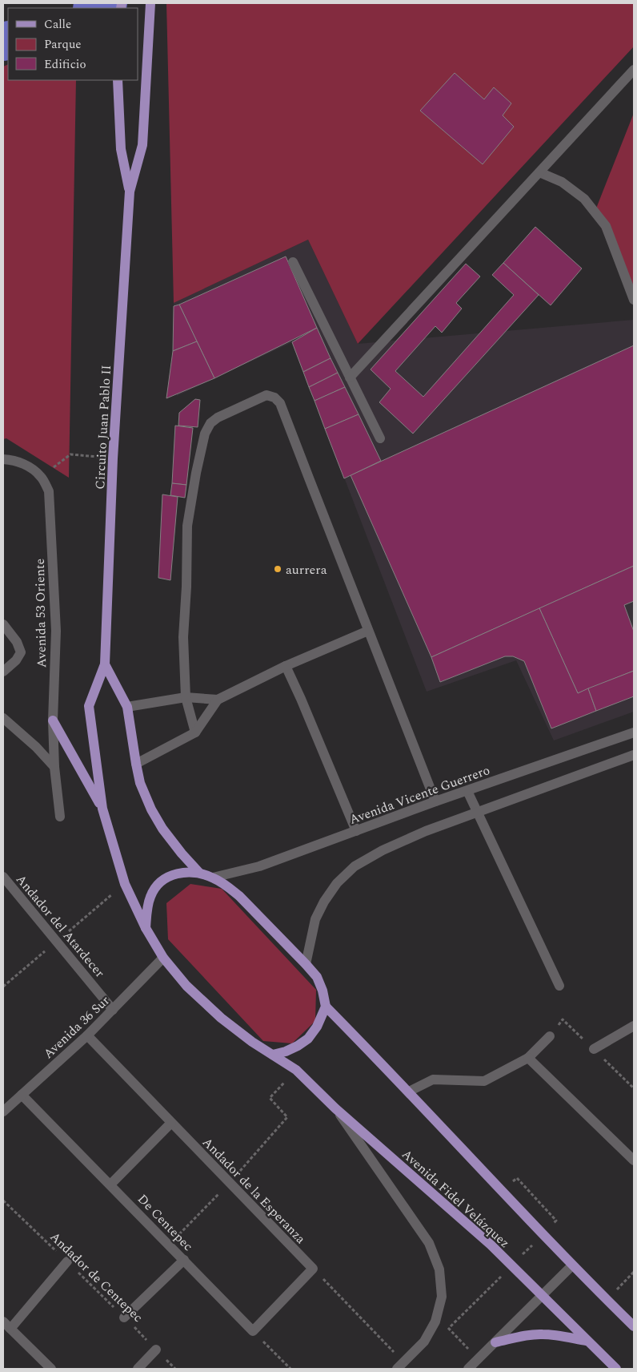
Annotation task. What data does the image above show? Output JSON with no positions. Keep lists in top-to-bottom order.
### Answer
{
  "streets": {
    "main road": ["Circuito Juan Pablo II", "Avenida Fidel Velázquez"],
    "street": [
      "Avenida 53 Oriente",
      "Avenida Vicente Guerrero",
      "Andador del Atardecer",
      "Avenida 36 Sur",
      "Andador de la Esperanza",
      "De Centepec"
    ],
    "path": ["Andador de Centepec"]
  },
  "crossings": [
    ["Circuito Juan Pablo II", "Avenida 36 Sur"],
    ["Circuito Juan Pablo II", "Avenida Fidel Velázquez"],
    ["Andador del Atardecer", "Avenida 36 Sur"],
    ["Avenida 36 Sur", "Andador de la Esperanza"],
    ["Avenida 36 Sur", "Avenida Fidel Velázquez"],
    ["Avenida 36 Sur", "De Centepec"]
  ],
  "places": ["aurrera"],
  "legend": ["Calle", "Parque", "Edificio"]
}
